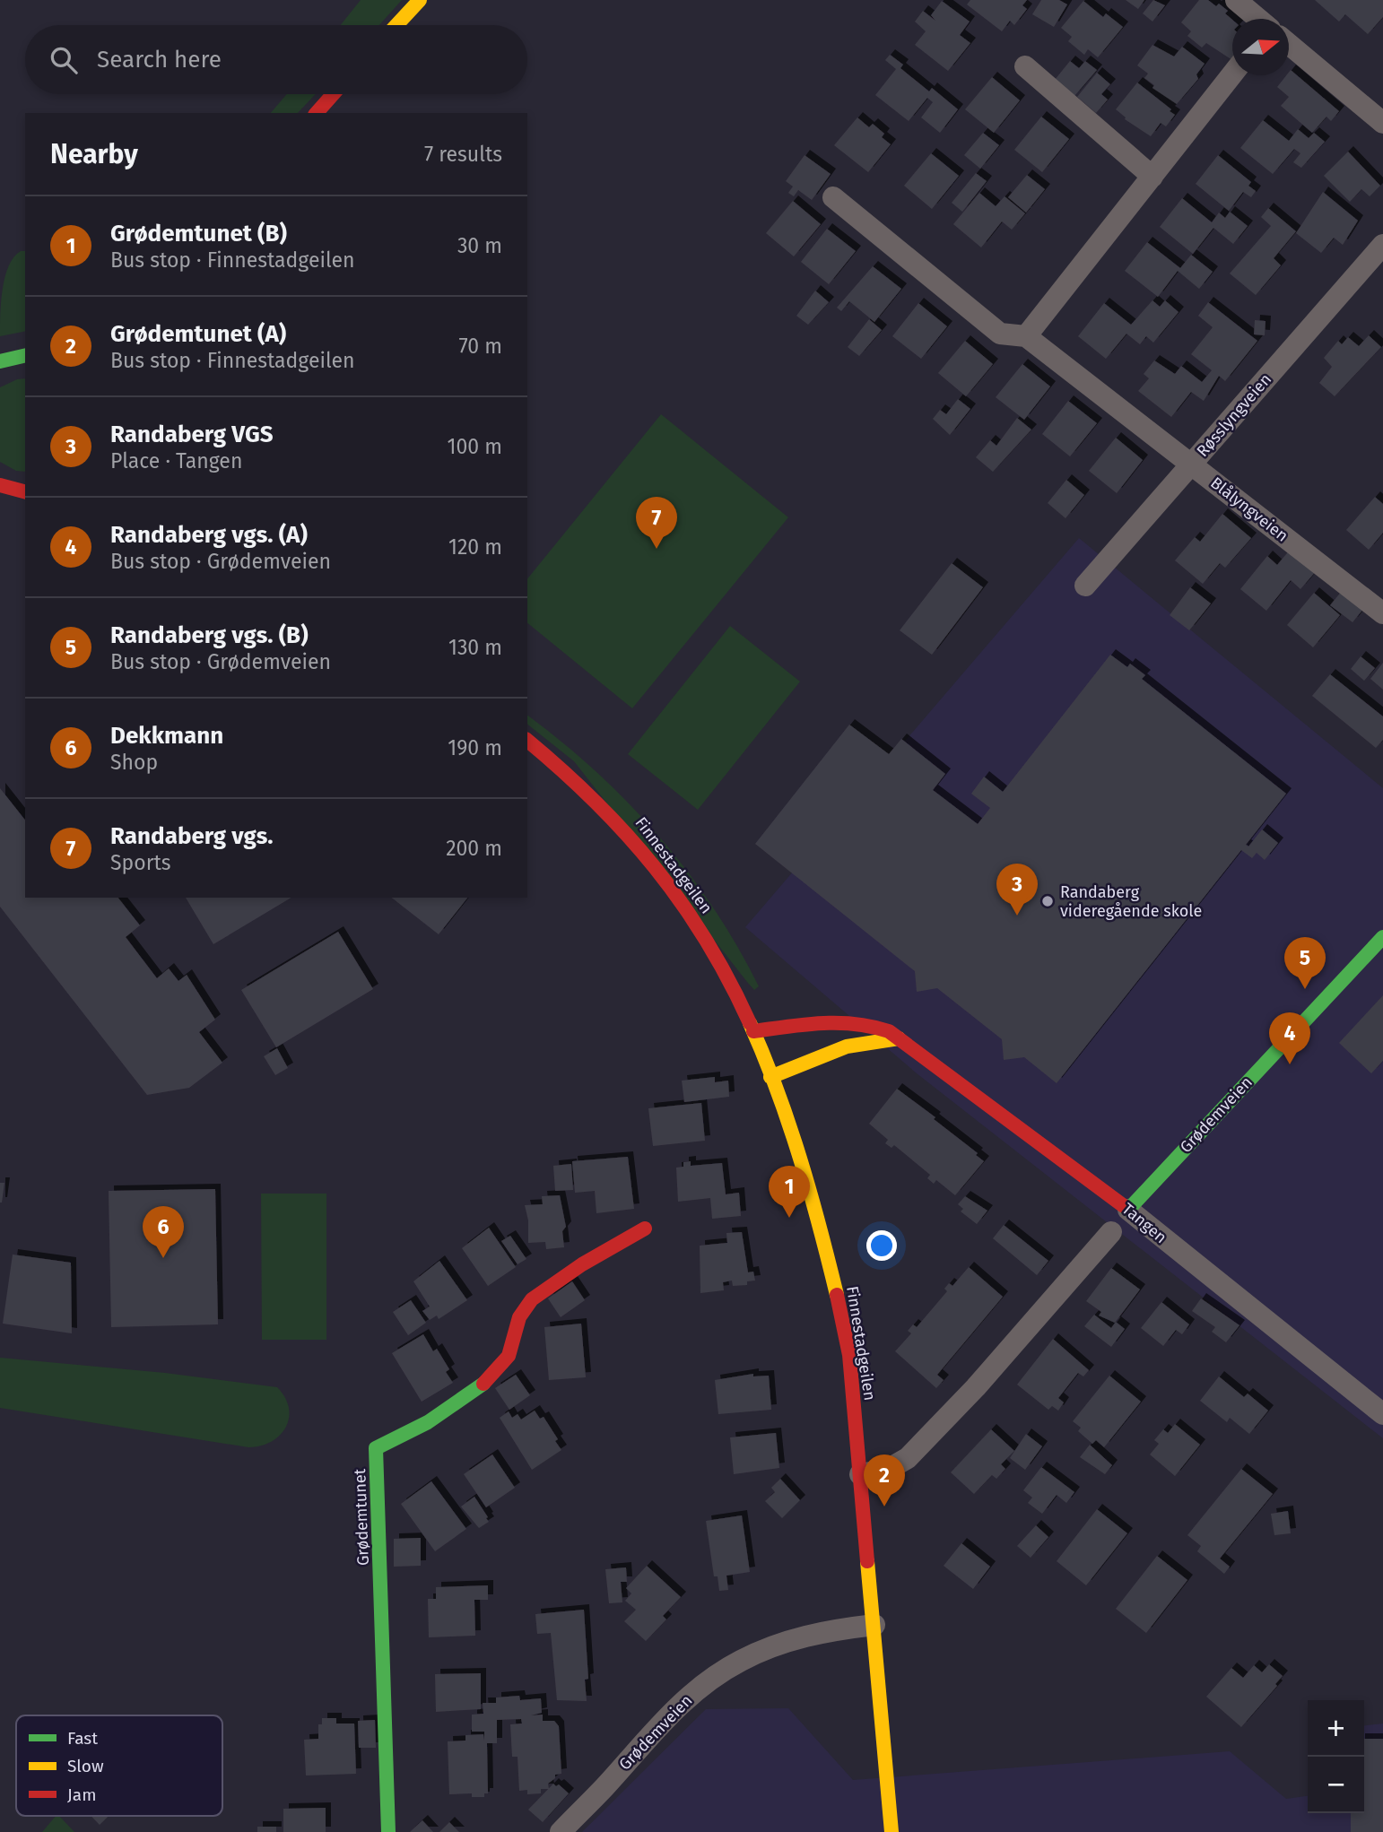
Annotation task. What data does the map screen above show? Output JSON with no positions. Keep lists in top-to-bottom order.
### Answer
{
  "streets": {
    "main road": [
      "Finnestadgeilen",
      "Grødemveien",
      "Tangen",
      "Grødemtunet"
    ],
    "street": ["Røsslyngveien", "Blålyngveien"]
  },
  "crossings": [
    ["Røsslyngveien", "Blålyngveien"],
    ["Finnestadgeilen", "Grødemveien"],
    ["Grødemveien", "Tangen"]
  ],
  "places": ["Randaberg videregående skole"],
  "legend": ["Fast", "Slow", "Jam"],
  "north": "right",
  "page": {
    "search": "Search here",
    "heading": ["Nearby", "7 results"],
    "list": [
      {
        "mark": "1",
        "name": "Grødemtunet (B)",
        "note": "Bus stop · Finnestadgeilen",
        "value": "30 m"
      },
      {
        "mark": "2",
        "name": "Grødemtunet (A)",
        "note": "Bus stop · Finnestadgeilen",
        "value": "70 m"
      },
      {
        "mark": "3",
        "name": "Randaberg VGS",
        "note": "Place · Tangen",
        "value": "100 m"
      },
      {
        "mark": "4",
        "name": "Randaberg vgs. (A)",
        "note": "Bus stop · Grødemveien",
        "value": "120 m"
      },
      {
        "mark": "5",
        "name": "Randaberg vgs. (B)",
        "note": "Bus stop · Grødemveien",
        "value": "130 m"
      },
      {
        "mark": "6",
        "name": "Dekkmann",
        "note": "Shop",
        "value": "190 m"
      },
      {
        "mark": "7",
        "name": "Randaberg vgs.",
        "note": "Sports",
        "value": "200 m"
      }
    ],
    "pins": [
      "7",
      "3",
      "5",
      "4",
      "1",
      "6",
      "2"
    ],
    "map_buttons": ["+", "−"]
  }
}
